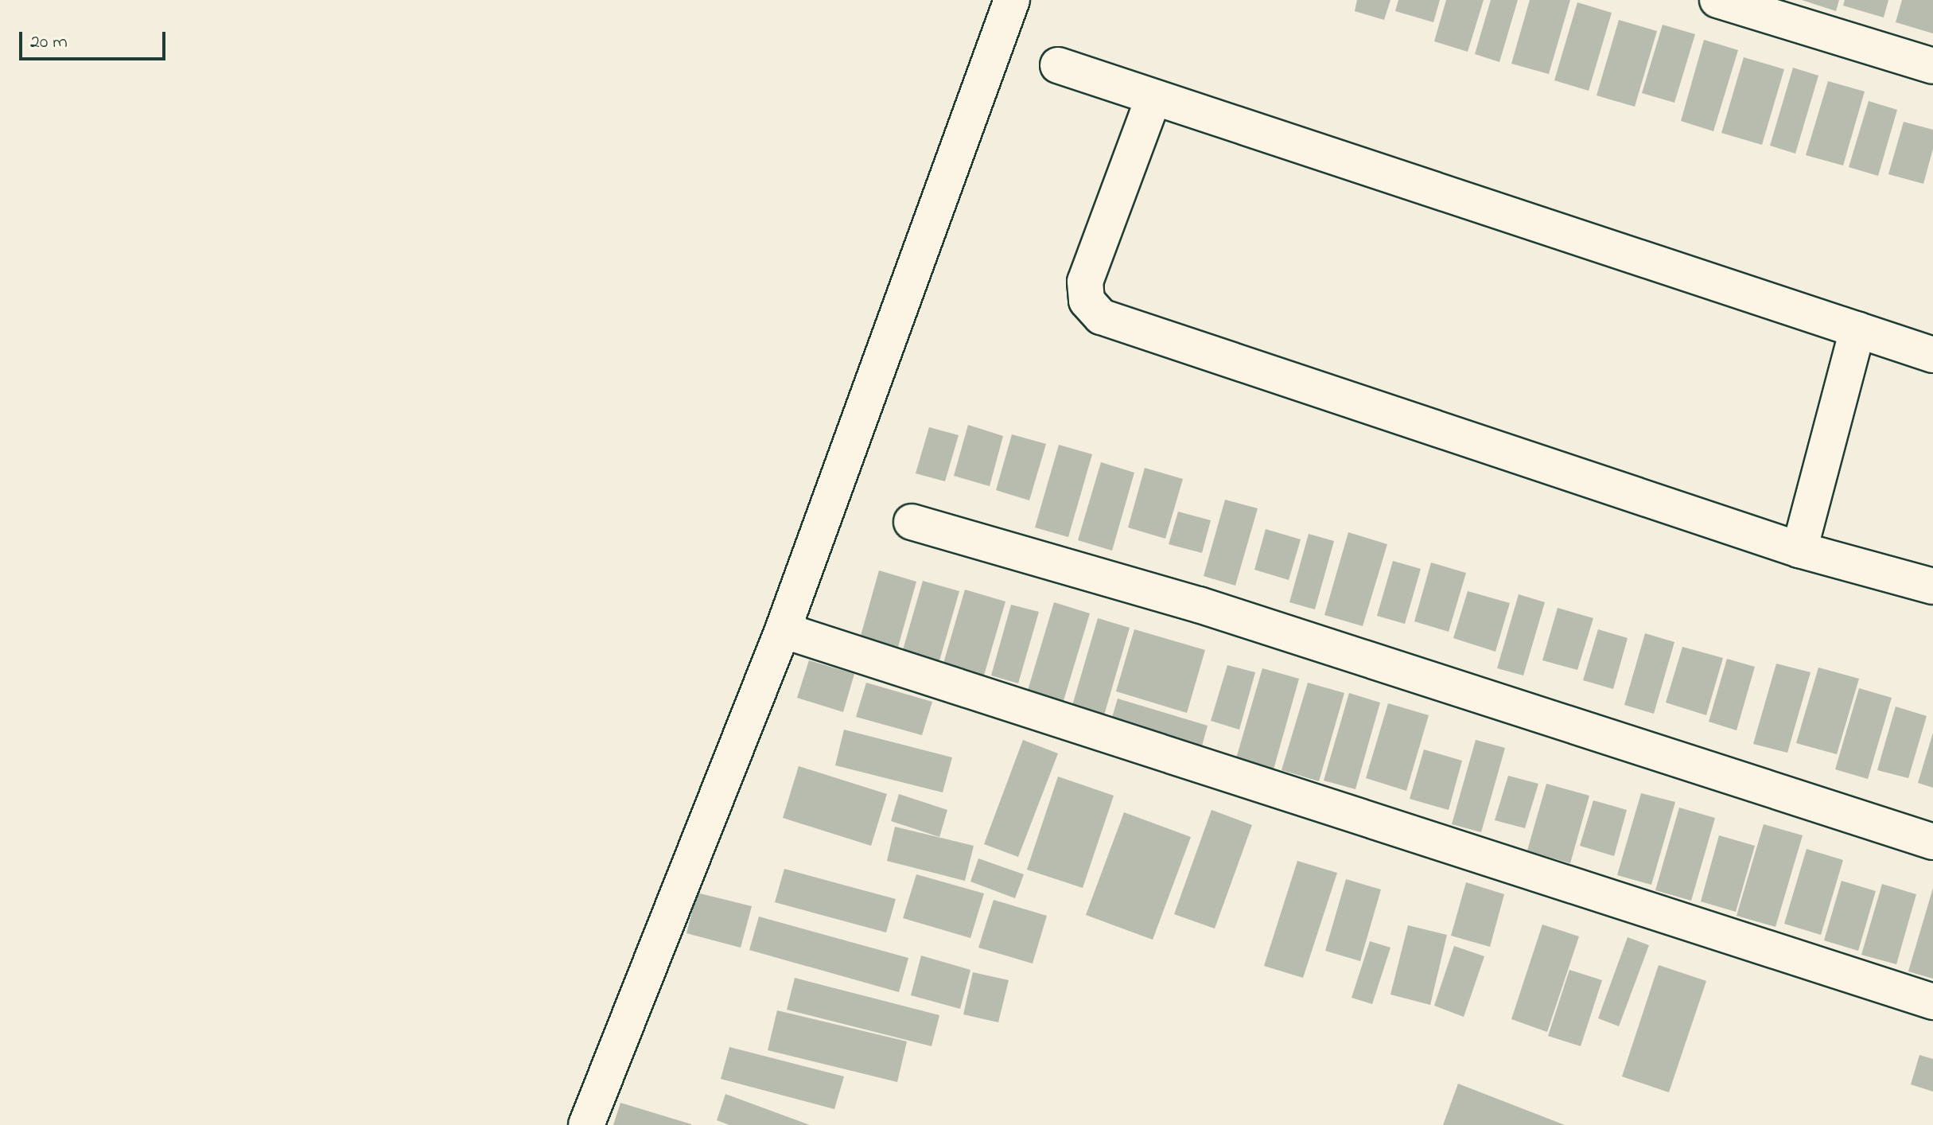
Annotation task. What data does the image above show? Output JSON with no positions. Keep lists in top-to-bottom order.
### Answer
{
  "scale_bar": "20 m"
}
